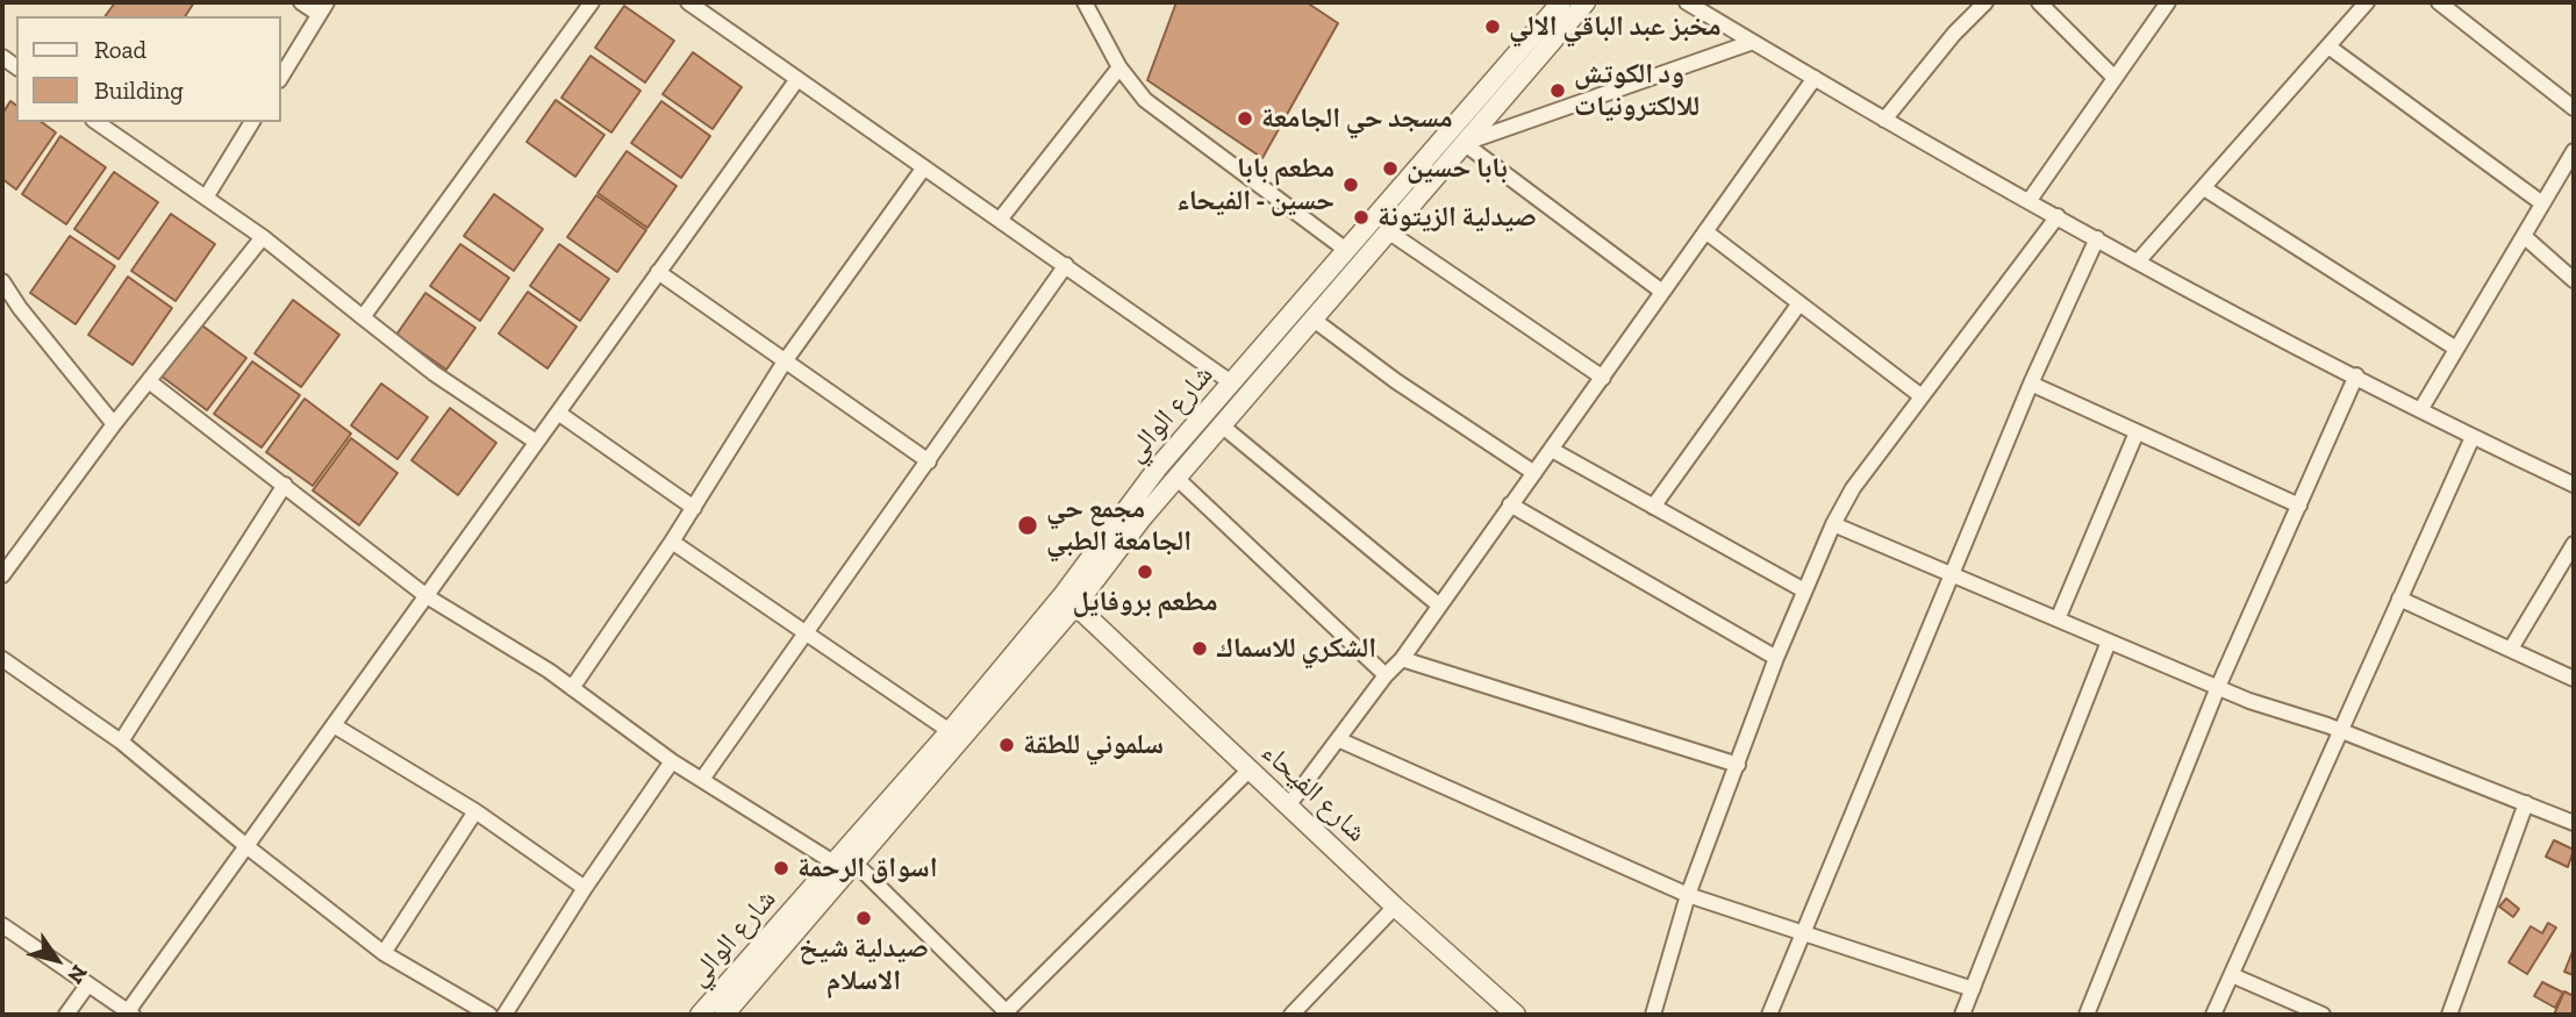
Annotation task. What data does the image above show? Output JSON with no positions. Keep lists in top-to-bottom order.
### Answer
{
  "streets": {
    "street": ["شارع الوالي", "شارع الفيحاء"]
  },
  "crossings": [
    ["شارع الوالي", "شارع الفيحاء"]
  ],
  "places": [
    "مخبز عبد الباقي الالي",
    "ود الكوتش للالكترونيات",
    "مسجد حي الجامعة",
    "بابا حسين",
    "مطعم بابا حسين - الفيحاء",
    "صيدلية الزيتونة",
    "مجمع حي الجامعة الطبي",
    "مطعم بروفايل",
    "الشكري للاسماك",
    "سلموني للطقة",
    "اسواق الرحمة",
    "صيدلية شيخ الاسلام"
  ],
  "legend": ["Road", "Building"],
  "north": "bottom right"
}
